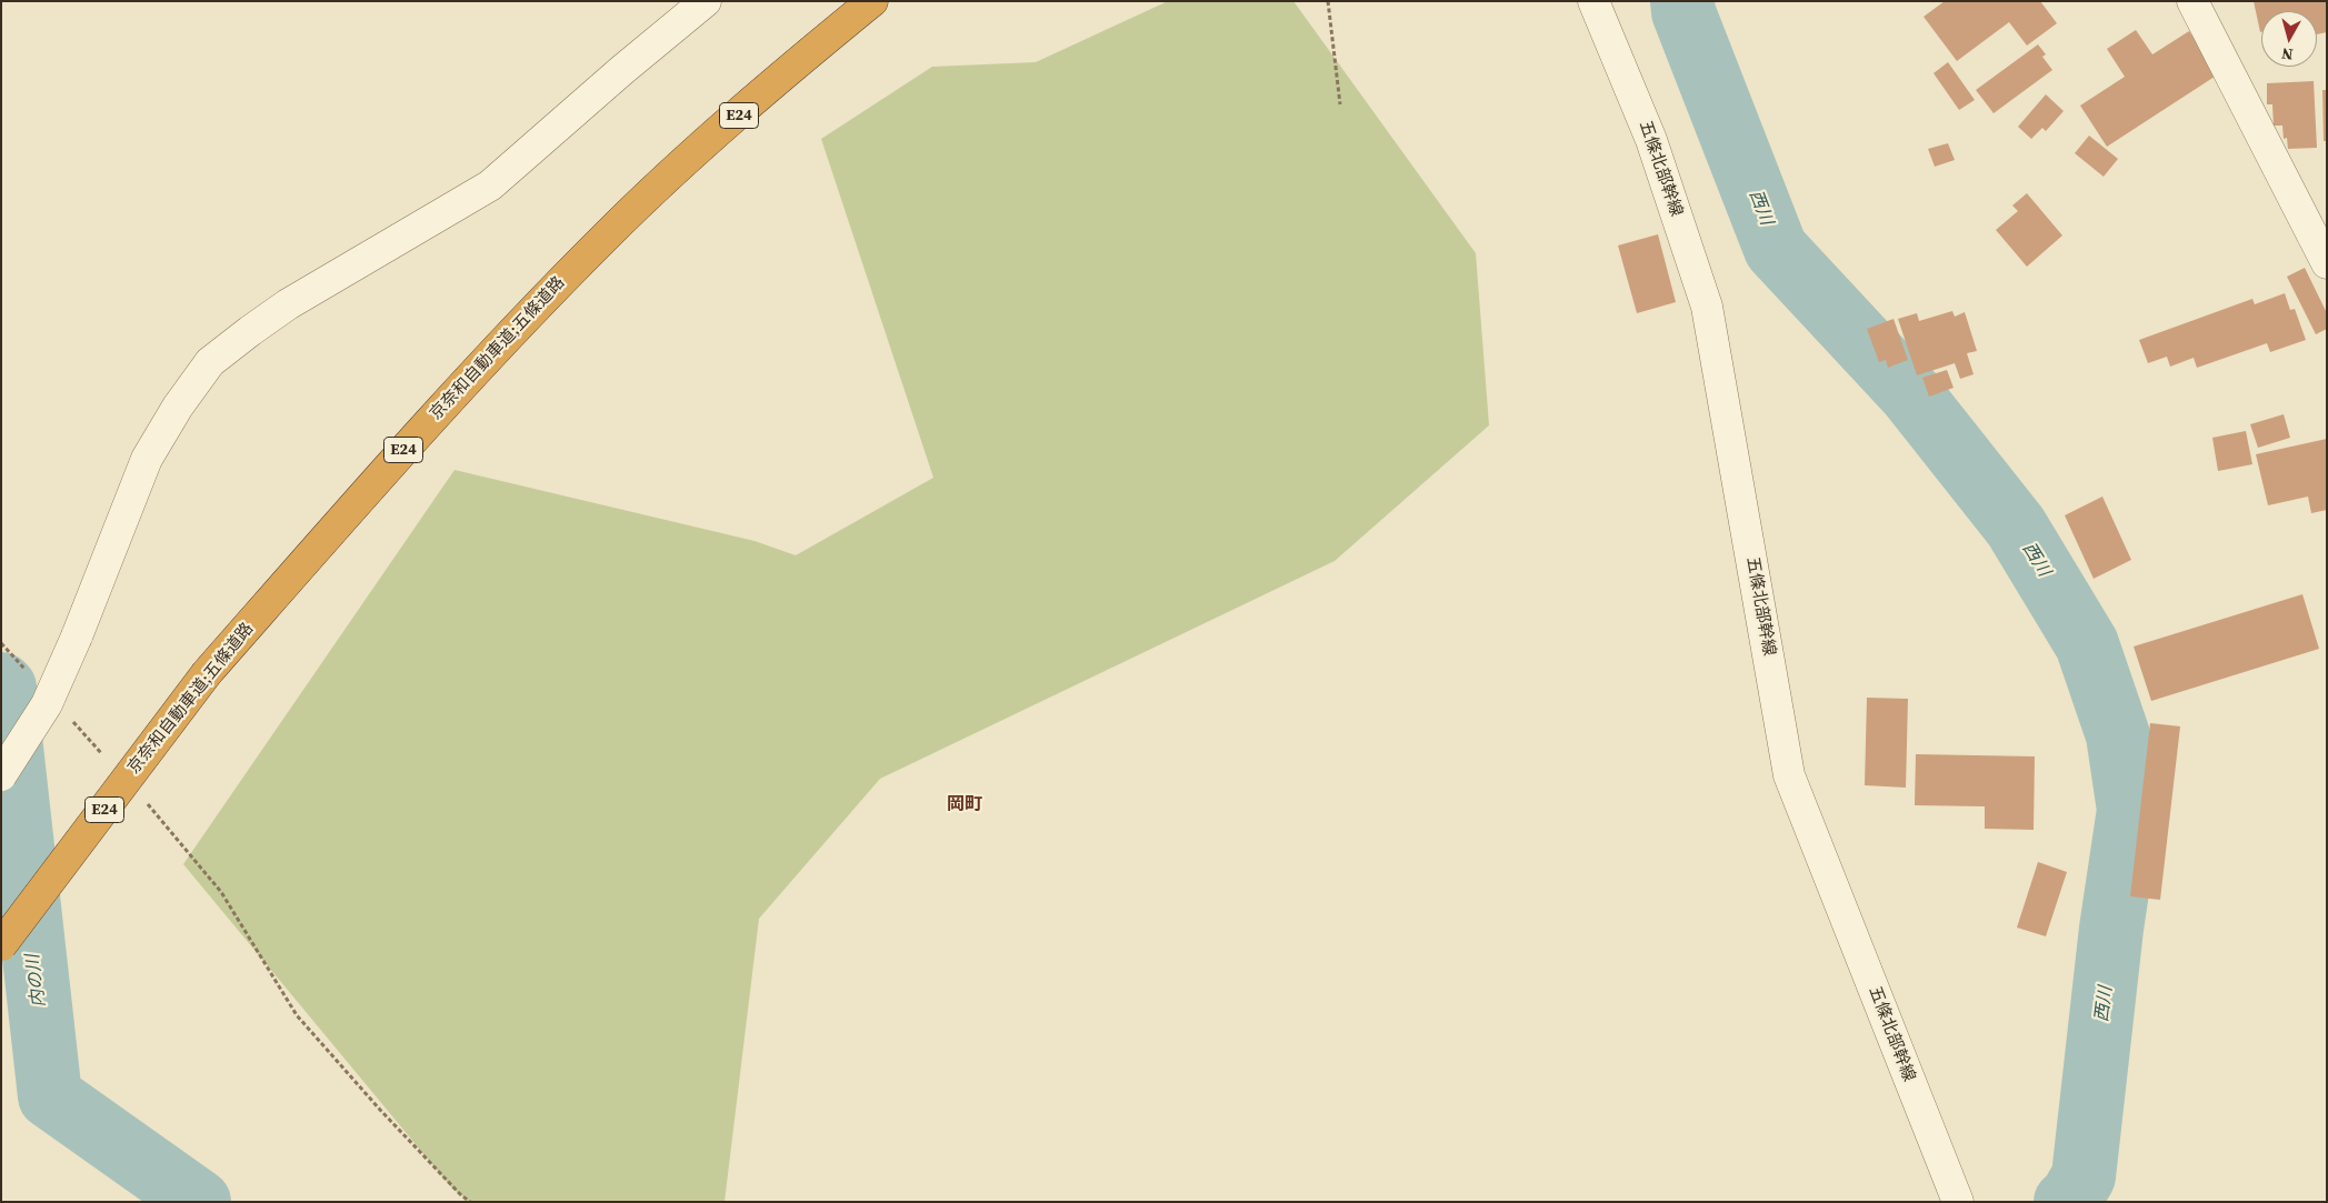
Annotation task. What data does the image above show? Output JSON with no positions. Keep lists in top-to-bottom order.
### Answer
{
  "streets": {
    "highway": ["E24", "京奈和自動車道;五條道路"],
    "street": ["五條北部幹線"]
  },
  "districts": ["岡町"],
  "water": ["西川", "内の川"],
  "north": "bottom"
}
